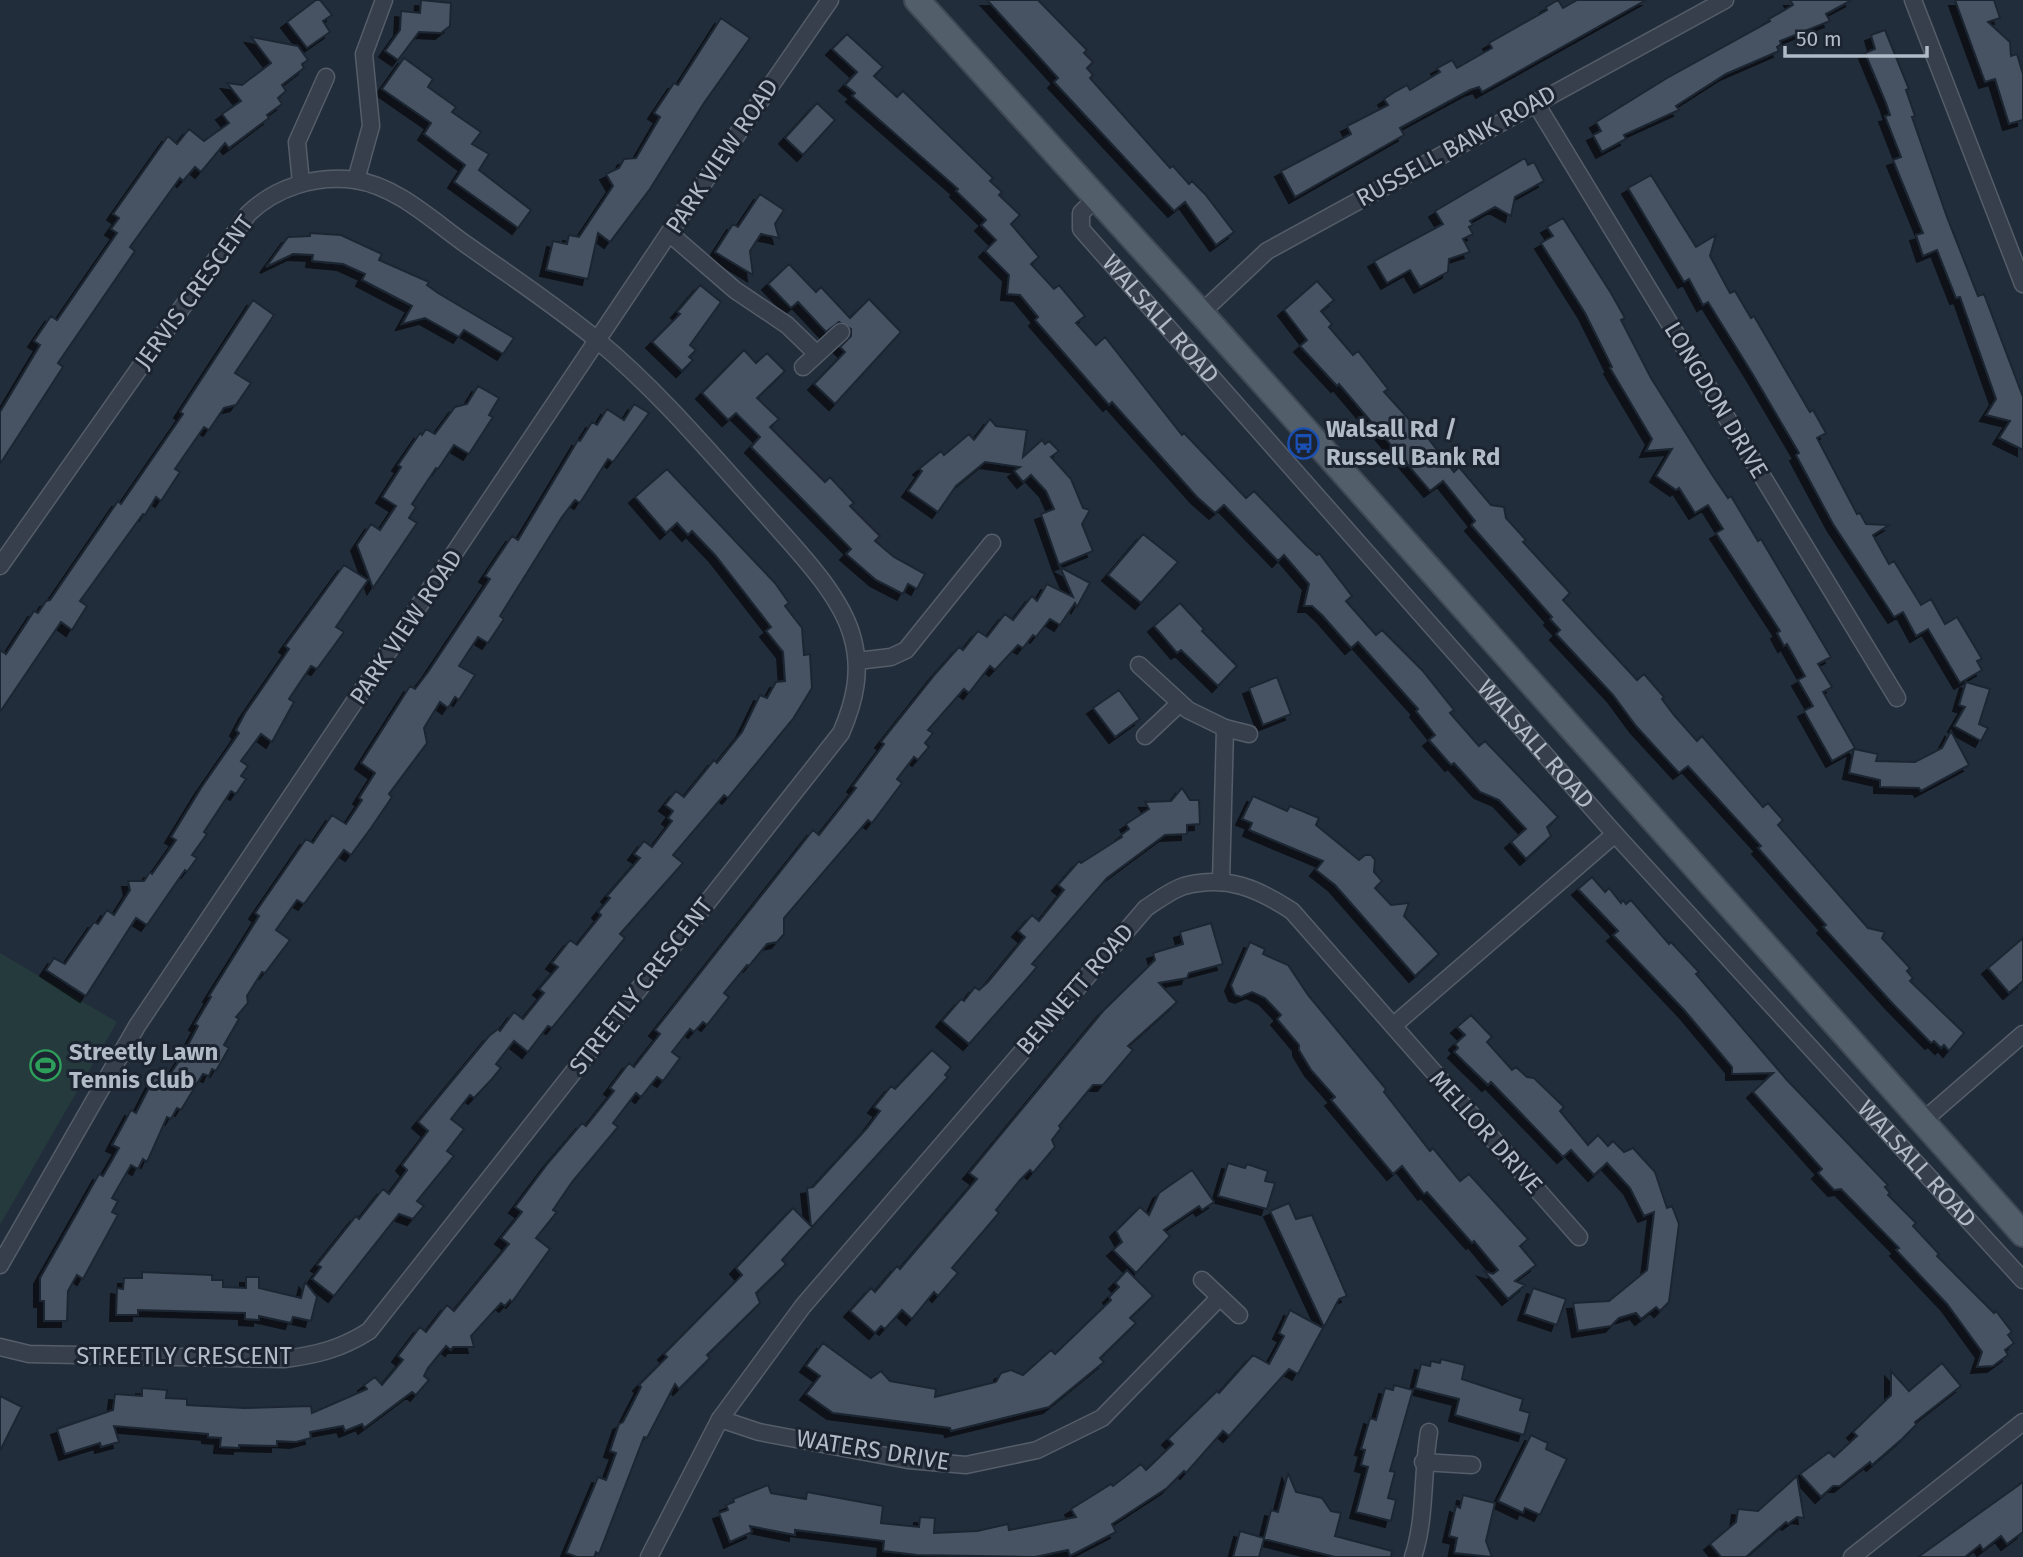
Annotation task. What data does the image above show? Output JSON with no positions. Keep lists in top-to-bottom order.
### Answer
{
  "streets": {
    "main road": ["WALSALL ROAD"],
    "street": [
      "RUSSELL BANK ROAD",
      "PARK VIEW ROAD",
      "JERVIS CRESCENT",
      "LONGDON DRIVE",
      "STREETLY CRESCENT",
      "BENNETT ROAD",
      "MELLOR DRIVE",
      "WATERS DRIVE"
    ]
  },
  "crossings": [
    ["RUSSELL BANK ROAD", "WALSALL ROAD"],
    ["RUSSELL BANK ROAD", "LONGDON DRIVE"],
    ["PARK VIEW ROAD", "JERVIS CRESCENT"],
    ["PARK VIEW ROAD", "STREETLY CRESCENT"],
    ["JERVIS CRESCENT", "STREETLY CRESCENT"],
    ["BENNETT ROAD", "MELLOR DRIVE"],
    ["BENNETT ROAD", "WATERS DRIVE"]
  ],
  "places": {
    "bus stop": ["Walsall Rd / Russell Bank Rd"],
    "sports": ["Streetly Lawn Tennis Club"]
  },
  "scale_bar": "50 m"
}
